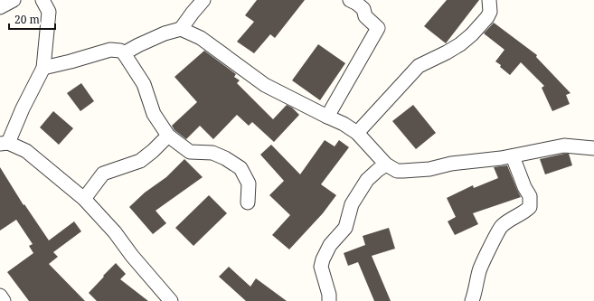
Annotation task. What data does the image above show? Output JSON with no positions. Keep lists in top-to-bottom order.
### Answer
{
  "scale_bar": "20 m"
}
